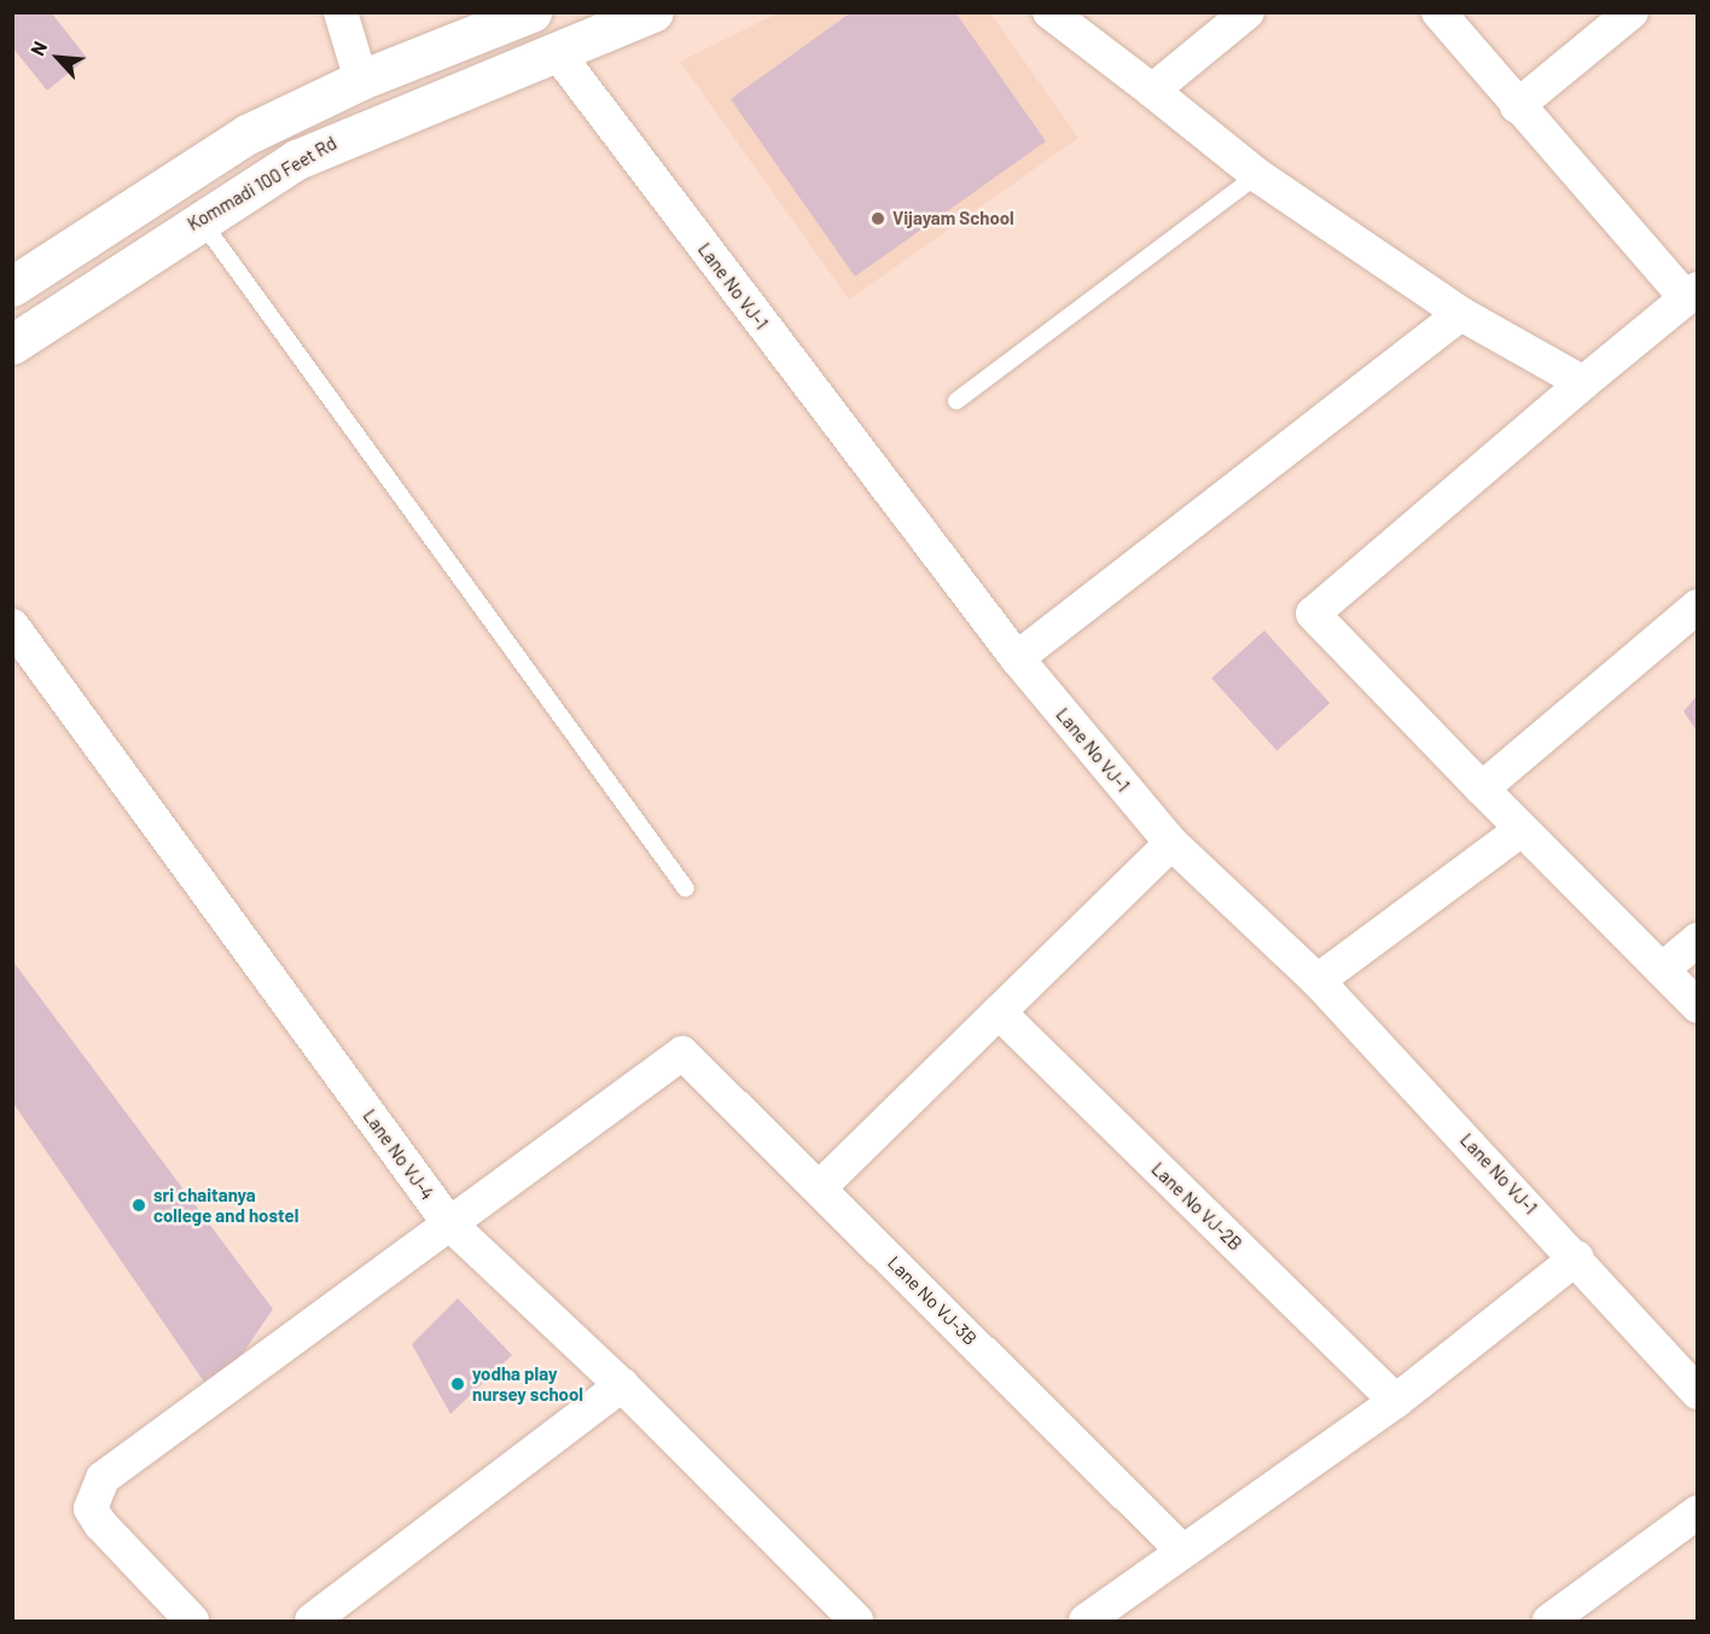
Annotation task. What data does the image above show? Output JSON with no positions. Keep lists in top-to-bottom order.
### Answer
{
  "streets": {
    "main road": ["Kommadi 100 Feet Rd"],
    "street": [
      "Lane No VJ-1",
      "Lane No VJ-4",
      "Lane No VJ-2B",
      "Lane No VJ-3B"
    ]
  },
  "crossings": [
    ["Kommadi 100 Feet Rd", "Lane No VJ-1"],
    ["Lane No VJ-4", "Lane No VJ-3B"]
  ],
  "places": ["Vijayam School", "sri chaitanya college and hostel", "yodha play nursey school"],
  "north": "top left"
}
